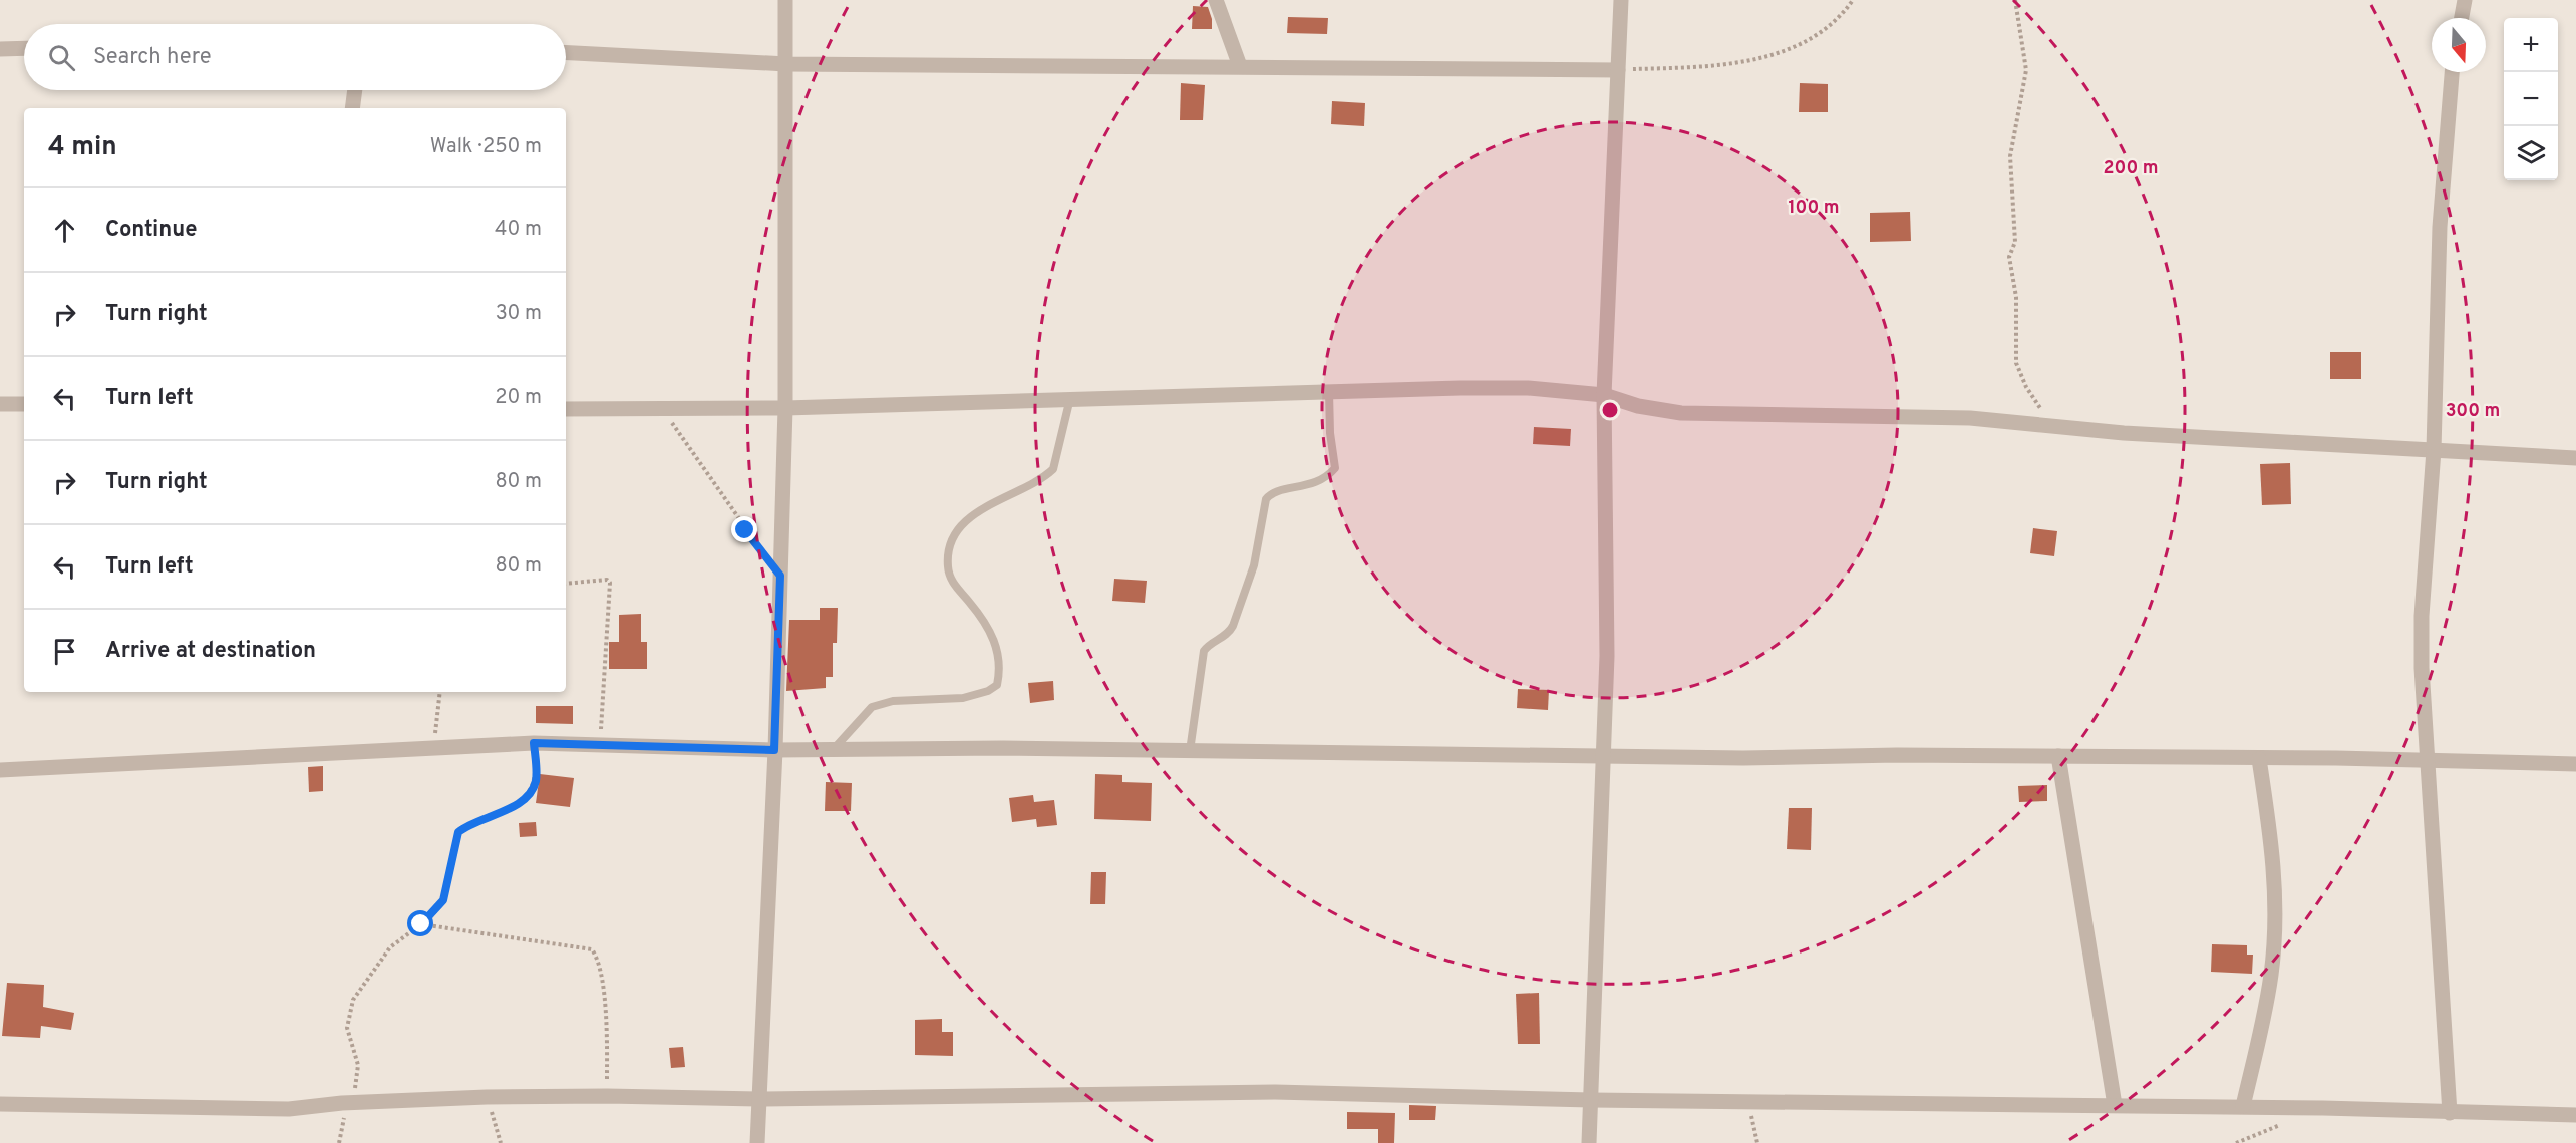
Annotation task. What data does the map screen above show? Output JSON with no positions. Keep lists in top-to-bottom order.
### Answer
{
  "north": "bottom",
  "page": {
    "map_buttons": ["+", "−"],
    "search": "Search here",
    "heading": ["4 min", "Walk · 250 m"],
    "list": [
      ["Continue", "40 m"],
      ["Turn right", "30 m"],
      ["Turn left", "20 m"],
      ["Turn right", "80 m"],
      ["Turn left", "80 m"],
      "Arrive at destination"
    ]
  },
  "rings": ["200 m", "100 m", "300 m"]
}
